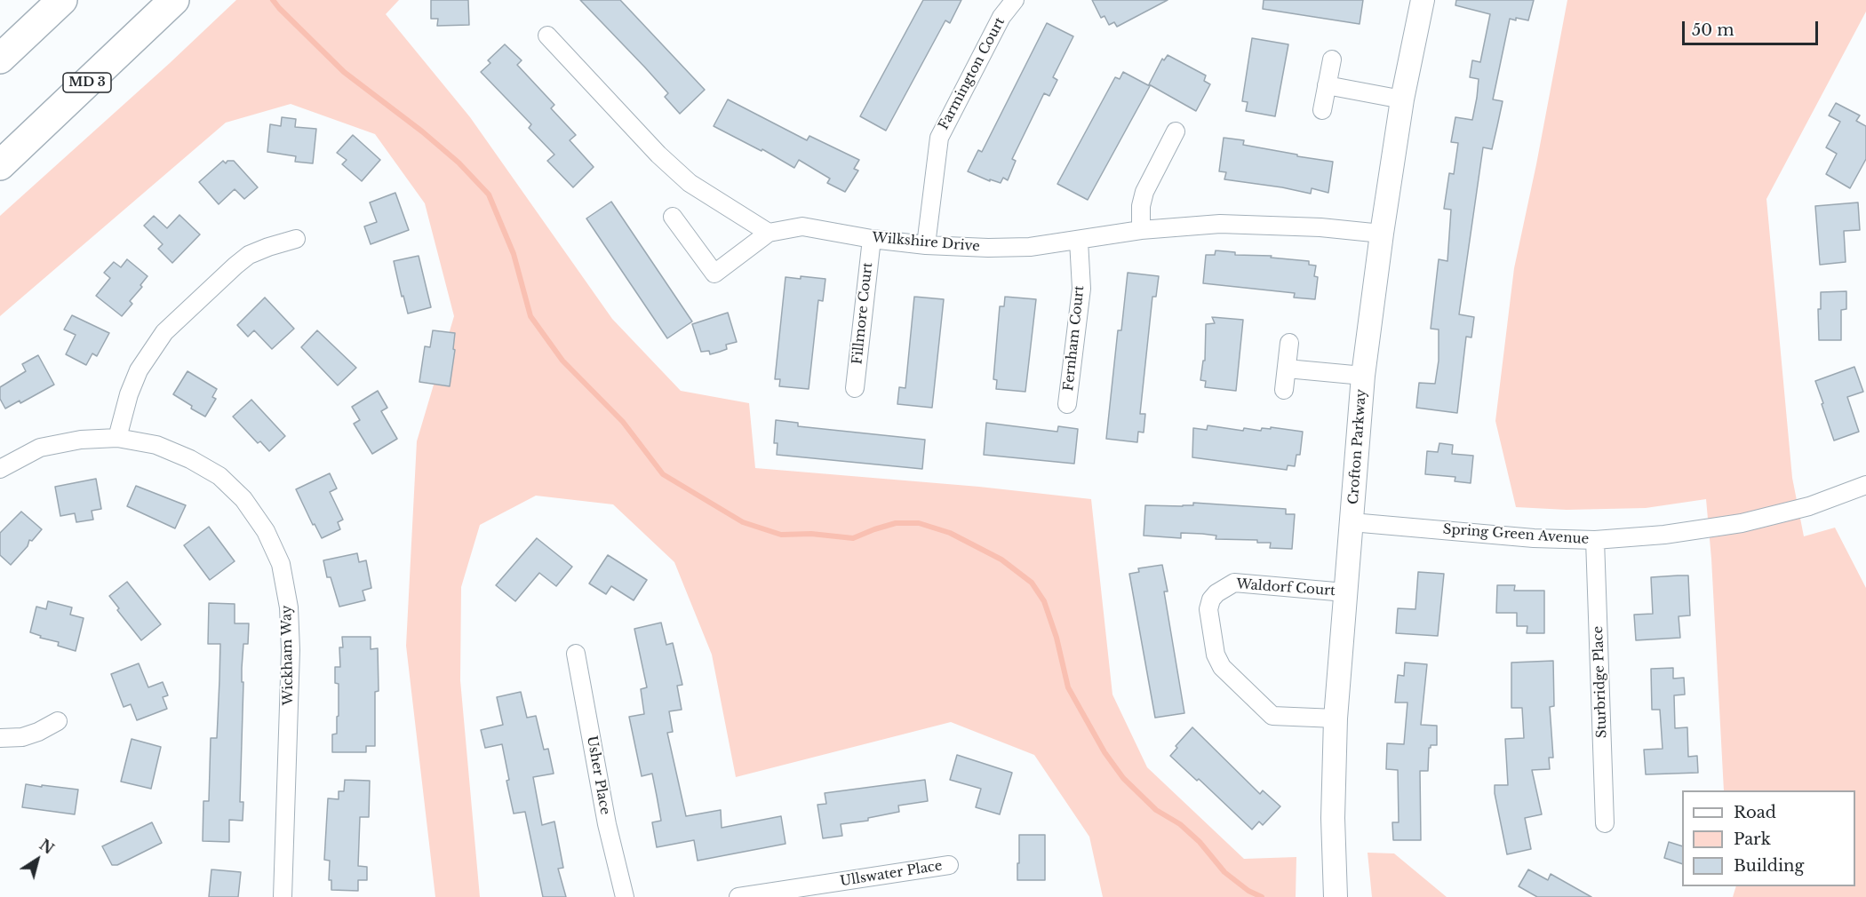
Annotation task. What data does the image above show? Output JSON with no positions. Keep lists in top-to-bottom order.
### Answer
{
  "streets": {
    "highway": ["MD 3"],
    "street": [
      "Farmington Court",
      "Wilkshire Drive",
      "Fillmore Court",
      "Fernham Court",
      "Crofton Parkway",
      "Spring Green Avenue",
      "Waldorf Court",
      "Wickham Way",
      "Sturbridge Place",
      "Usher Place",
      "Ullswater Place"
    ]
  },
  "crossings": [
    ["Farmington Court", "Wilkshire Drive"],
    ["Wilkshire Drive", "Fillmore Court"],
    ["Wilkshire Drive", "Fernham Court"],
    ["Wilkshire Drive", "Crofton Parkway"],
    ["Crofton Parkway", "Spring Green Avenue"],
    ["Crofton Parkway", "Waldorf Court"],
    ["Spring Green Avenue", "Sturbridge Place"]
  ],
  "legend": ["Road", "Park", "Building"],
  "scale_bar": "50 m",
  "north": "top right"
}
